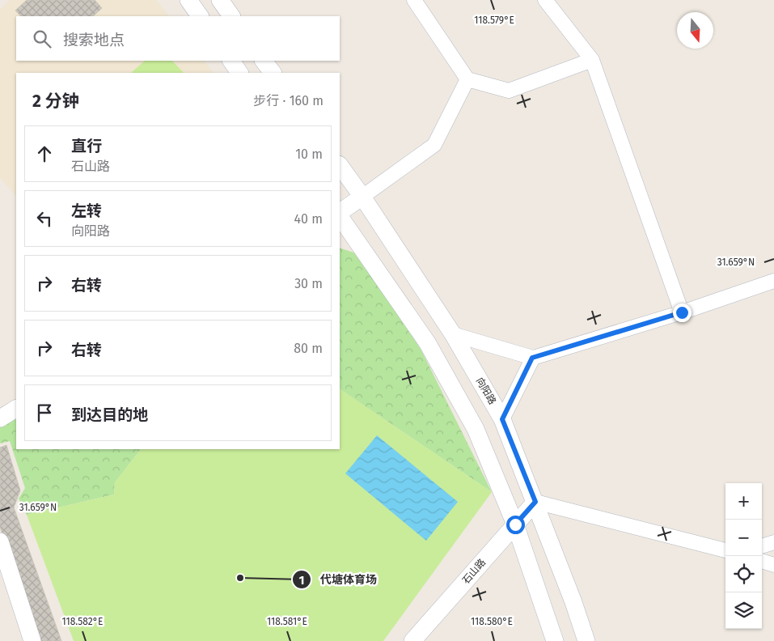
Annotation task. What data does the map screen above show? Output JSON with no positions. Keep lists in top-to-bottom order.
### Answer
{
  "streets": {
    "street": ["向阳路", "石山路"]
  },
  "crossings": [
    ["向阳路", "石山路"]
  ],
  "places": ["代塘体育场"],
  "north": "bottom",
  "page": {
    "search": "搜索地点",
    "heading": ["2 分钟", "步行 · 160 m"],
    "list": [
      ["直行", "石山路", "10 m"],
      ["左转", "向阳路", "40 m"],
      ["右转", "30 m"],
      ["右转", "80 m"],
      "到达目的地"
    ],
    "map_buttons": ["+", "−"]
  },
  "coordinates": [
    "118.579°E",
    "31.659°N",
    "118.582°E",
    "118.581°E",
    "118.580°E"
  ]
}
